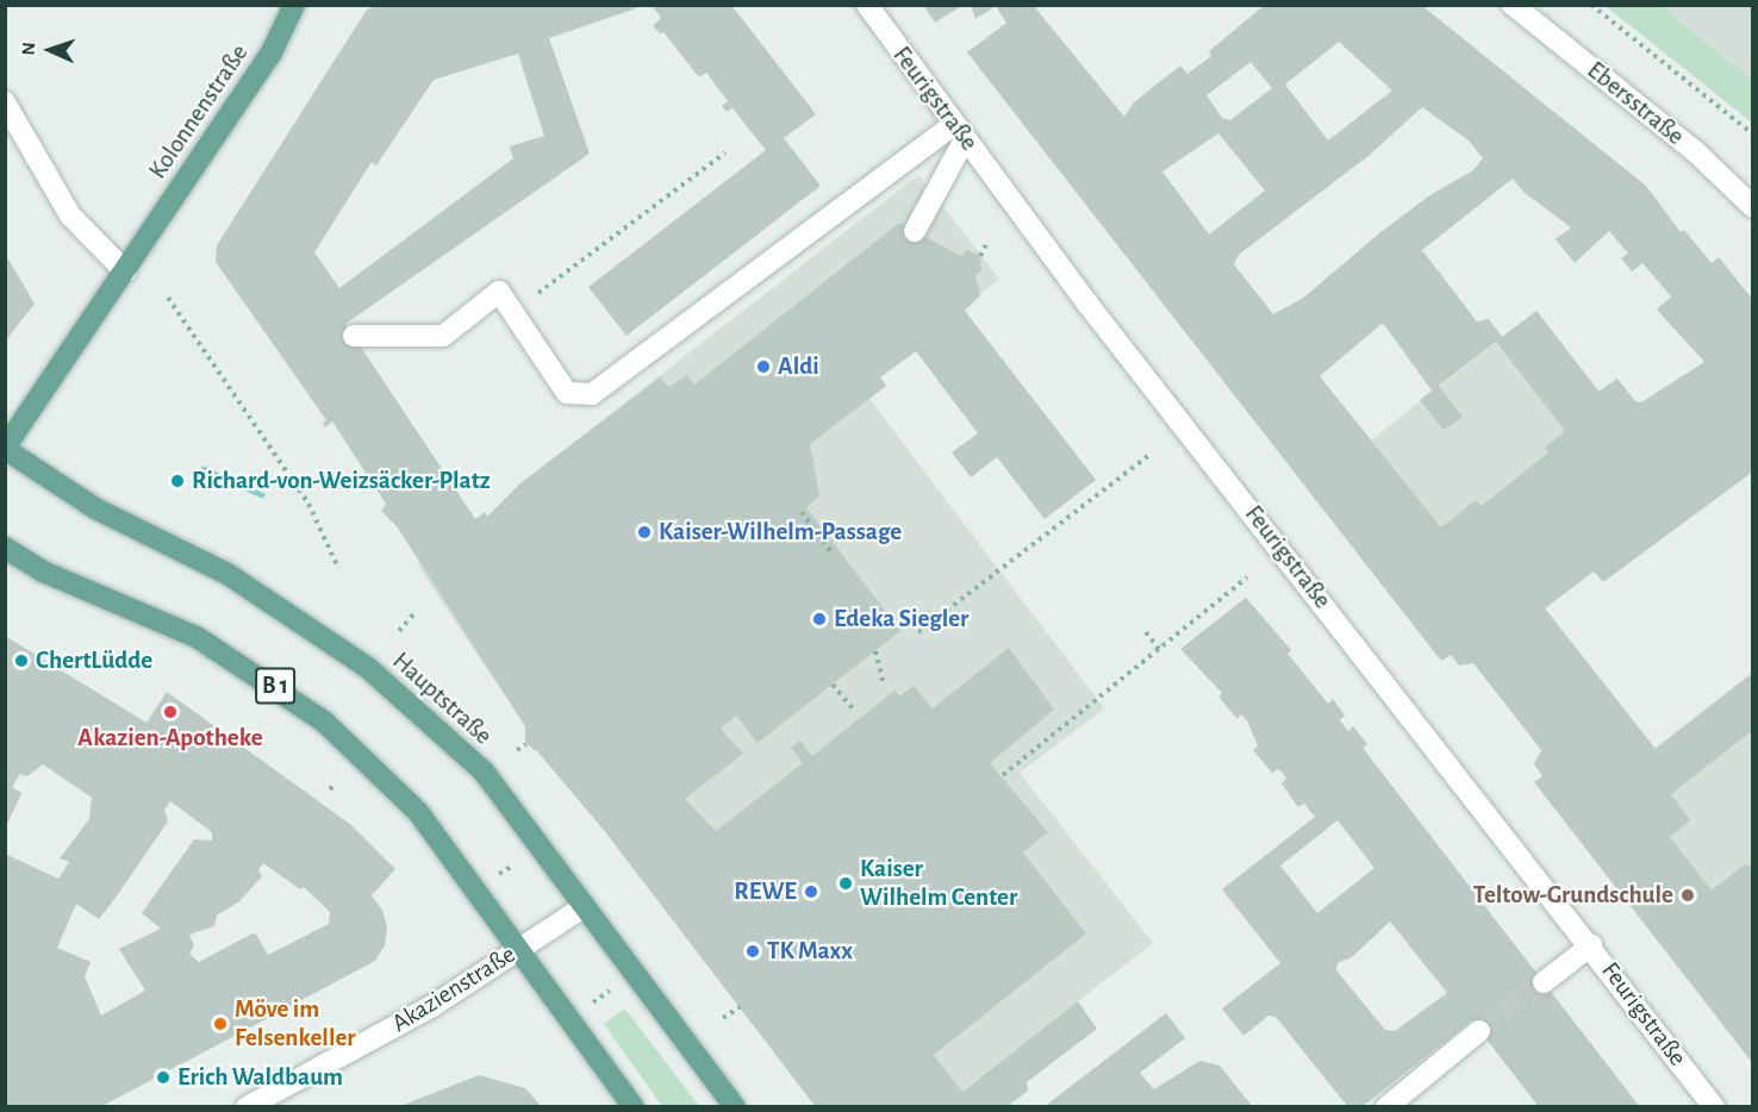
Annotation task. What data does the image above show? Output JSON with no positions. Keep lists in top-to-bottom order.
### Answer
{
  "streets": {
    "main road": ["Kolonnenstraße", "B 1", "Hauptstraße"],
    "street": ["Feurigstraße", "Ebersstraße", "Akazienstraße"]
  },
  "crossings": [
    ["B 1", "Akazienstraße"],
    ["Hauptstraße", "Akazienstraße"]
  ],
  "places": [
    "Aldi",
    "Richard-von-Weizsäcker-Platz",
    "Kaiser-Wilhelm-Passage",
    "Edeka Siegler",
    "ChertLüdde",
    "Akazien-Apotheke",
    "Kaiser Wilhelm Center",
    "REWE",
    "Teltow-Grundschule",
    "TK Maxx",
    "Möve im Felsenkeller",
    "Erich Waldbaum"
  ],
  "north": "left"
}
